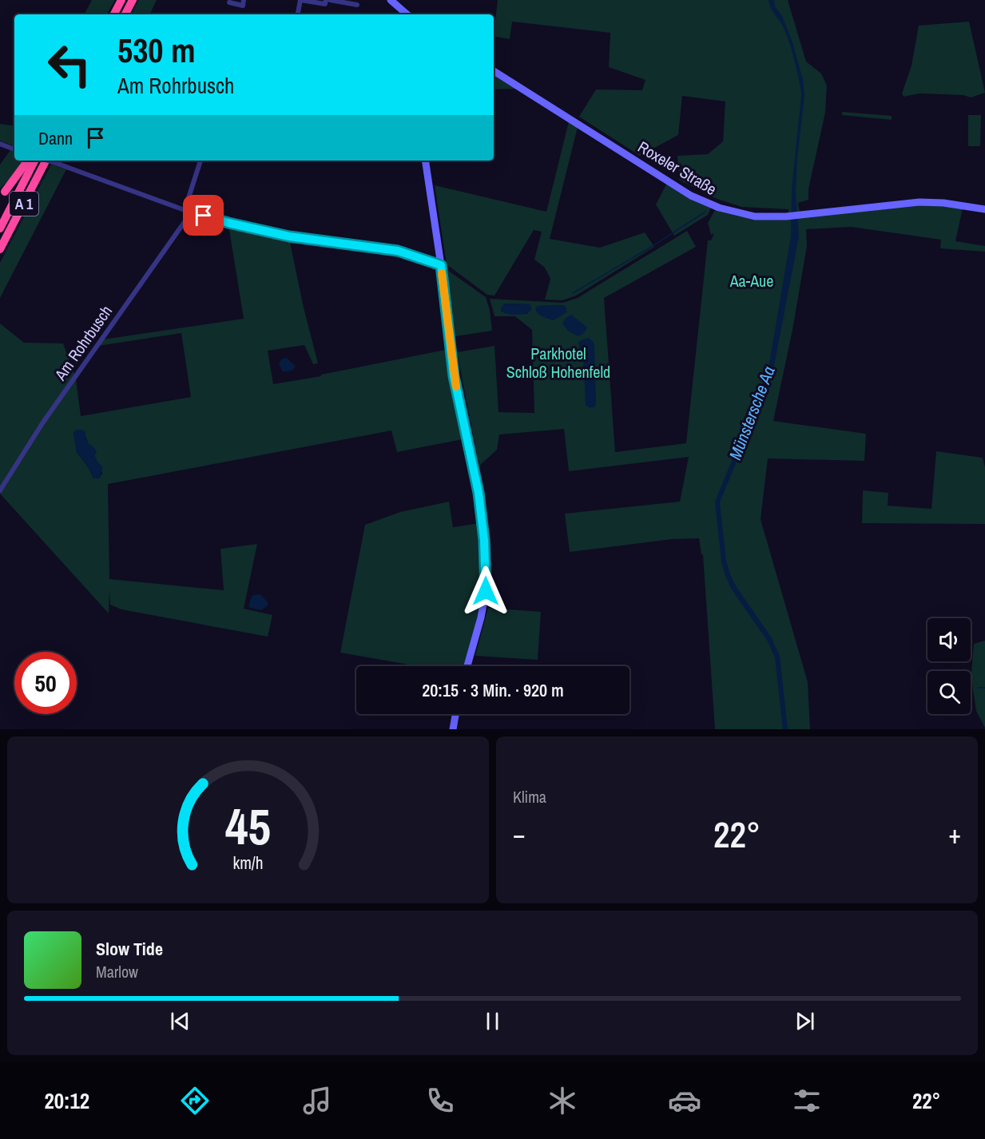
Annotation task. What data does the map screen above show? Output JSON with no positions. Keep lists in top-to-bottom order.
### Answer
{
  "streets": {
    "highway": ["A 1"],
    "main road": ["Roxeler Straße"],
    "street": ["Am Rohrbusch"]
  },
  "water": ["Münstersche Aa"],
  "parks": ["Aa-Aue", "Parkhotel Schloß Hohenfeld"],
  "page": {
    "turn": ["530 m", "Am Rohrbusch"],
    "then": "Dann",
    "limit": "50",
    "trip": "20:15 · 3 Min. · 920 m",
    "tile": "Klima",
    "heat": ["−", "22°", "+"],
    "song": ["Slow Tide", "Marlow"],
    "tabs": ["20:12", "22°"],
    "gauge": ["45", "km/h"]
  }
}
